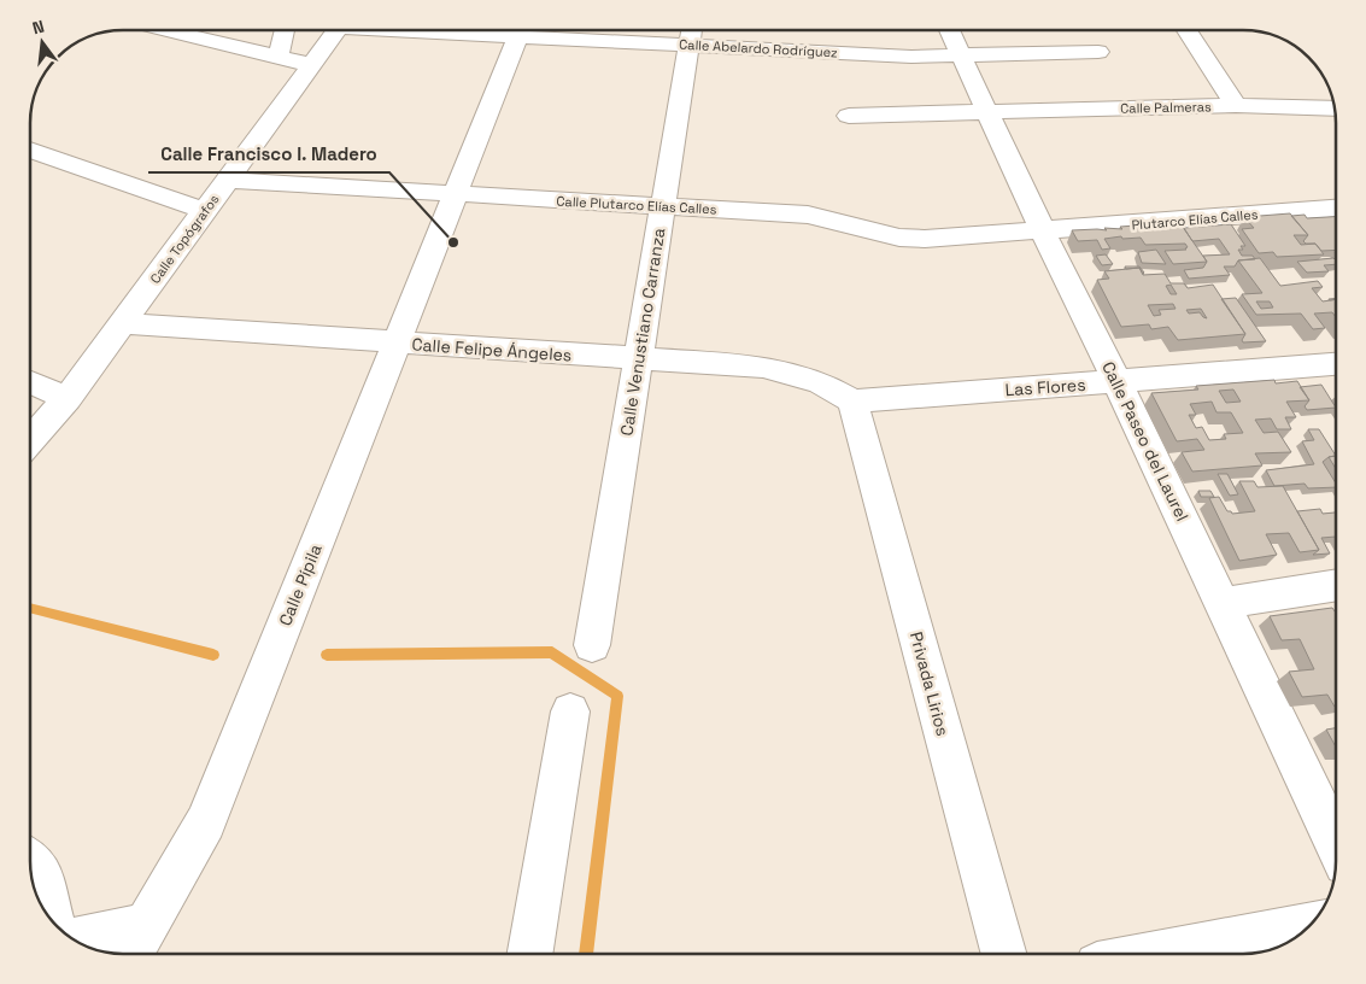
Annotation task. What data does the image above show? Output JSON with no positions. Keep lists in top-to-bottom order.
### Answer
{
  "streets": {
    "street": [
      "Calle Abelardo Rodríguez",
      "Calle Palmeras",
      "Calle Plutarco Elías Calles",
      "Plutarco Elías Calles",
      "Calle Topógrafos",
      "Calle Venustiano Carranza",
      "Calle Felipe Ángeles",
      "Las Flores",
      "Calle Paseo del Laurel",
      "Calle Pípila",
      "Privada Lirios"
    ]
  },
  "crossings": [
    ["Calle Abelardo Rodríguez", "Calle Venustiano Carranza"],
    ["Calle Abelardo Rodríguez", "Calle Paseo del Laurel"],
    ["Calle Palmeras", "Calle Paseo del Laurel"],
    ["Calle Plutarco Elías Calles", "Plutarco Elías Calles"],
    ["Calle Plutarco Elías Calles", "Calle Topógrafos"],
    ["Calle Plutarco Elías Calles", "Calle Venustiano Carranza"],
    ["Calle Plutarco Elías Calles", "Calle Paseo del Laurel"],
    ["Calle Plutarco Elías Calles", "Calle Pípila"],
    ["Plutarco Elías Calles", "Calle Paseo del Laurel"],
    ["Calle Topógrafos", "Calle Felipe Ángeles"],
    ["Calle Venustiano Carranza", "Calle Felipe Ángeles"],
    ["Calle Felipe Ángeles", "Las Flores"],
    ["Calle Felipe Ángeles", "Calle Pípila"],
    ["Calle Felipe Ángeles", "Privada Lirios"],
    ["Las Flores", "Calle Paseo del Laurel"],
    ["Las Flores", "Privada Lirios"]
  ],
  "places": ["Calle Francisco I. Madero"],
  "north": "top"
}
